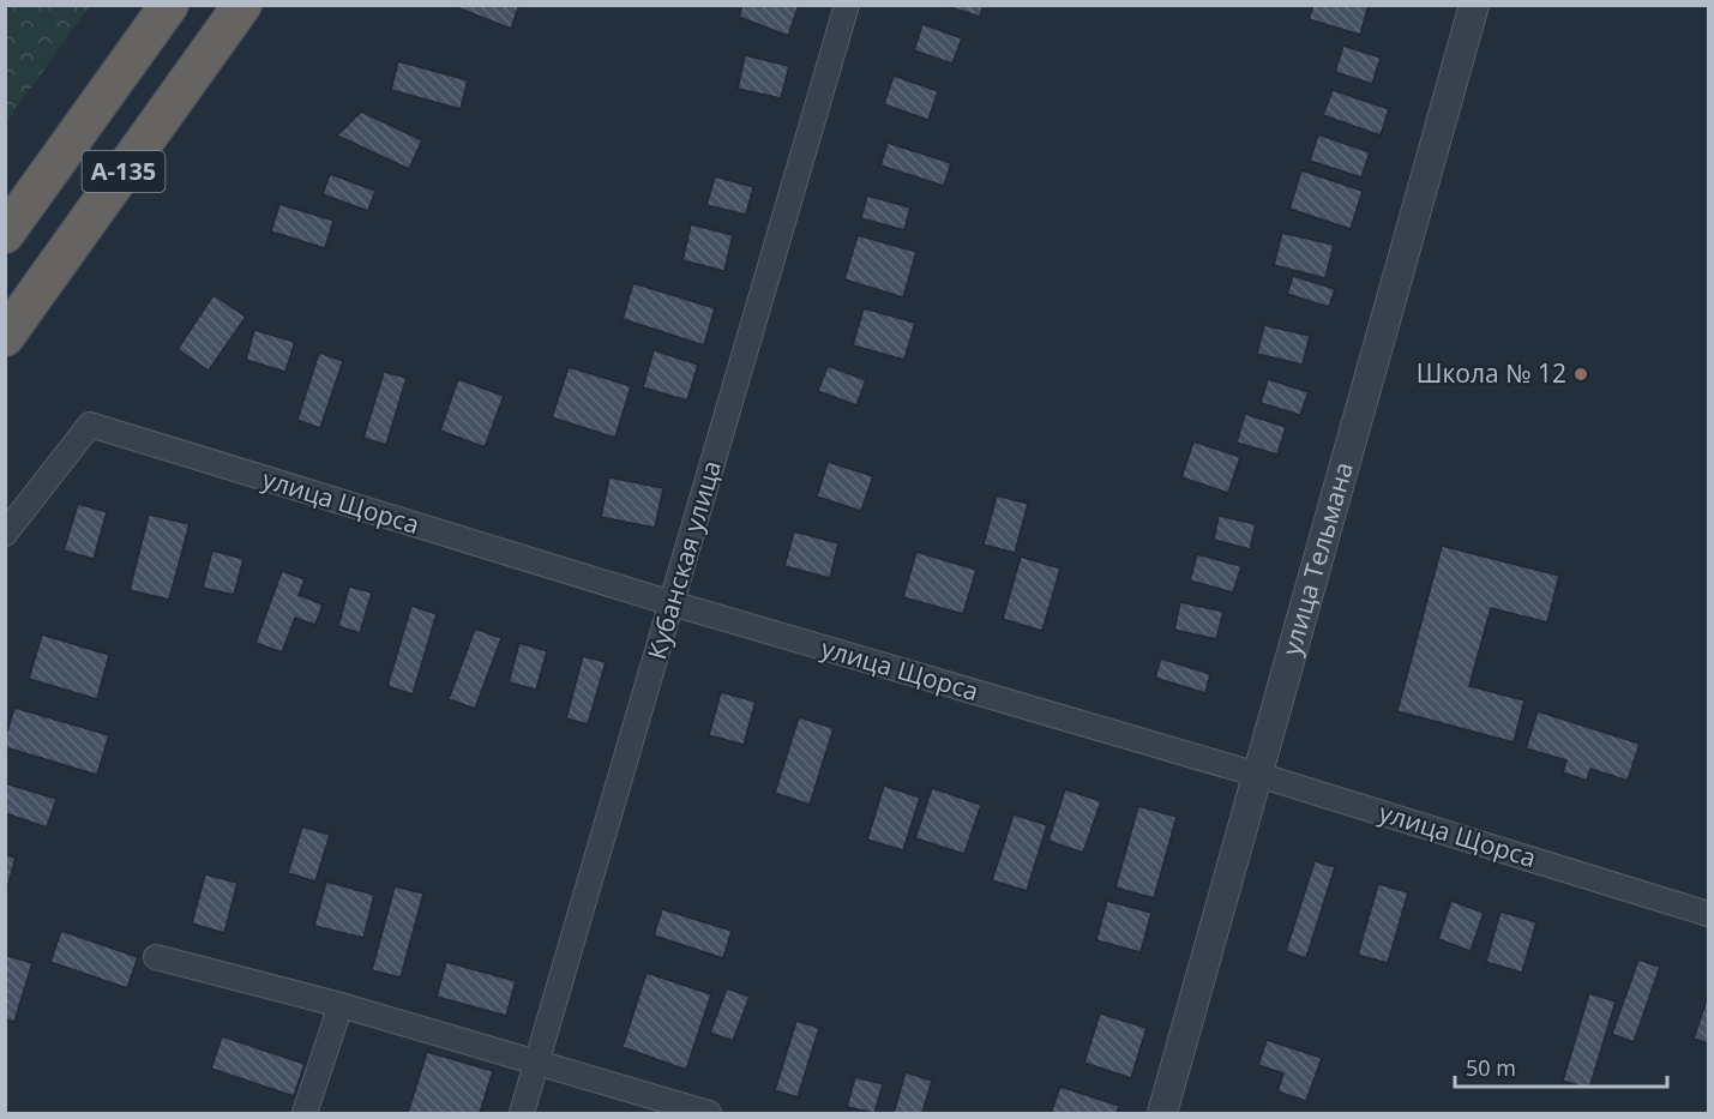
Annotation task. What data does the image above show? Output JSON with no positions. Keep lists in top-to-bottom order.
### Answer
{
  "streets": {
    "highway": ["А-135"],
    "street": ["улица Щорса", "Кубанская улица", "улица Тельмана"]
  },
  "crossings": [
    ["улица Щорса", "Кубанская улица"],
    ["улица Щорса", "улица Тельмана"]
  ],
  "places": ["Школа № 12"],
  "scale_bar": "50 m"
}
